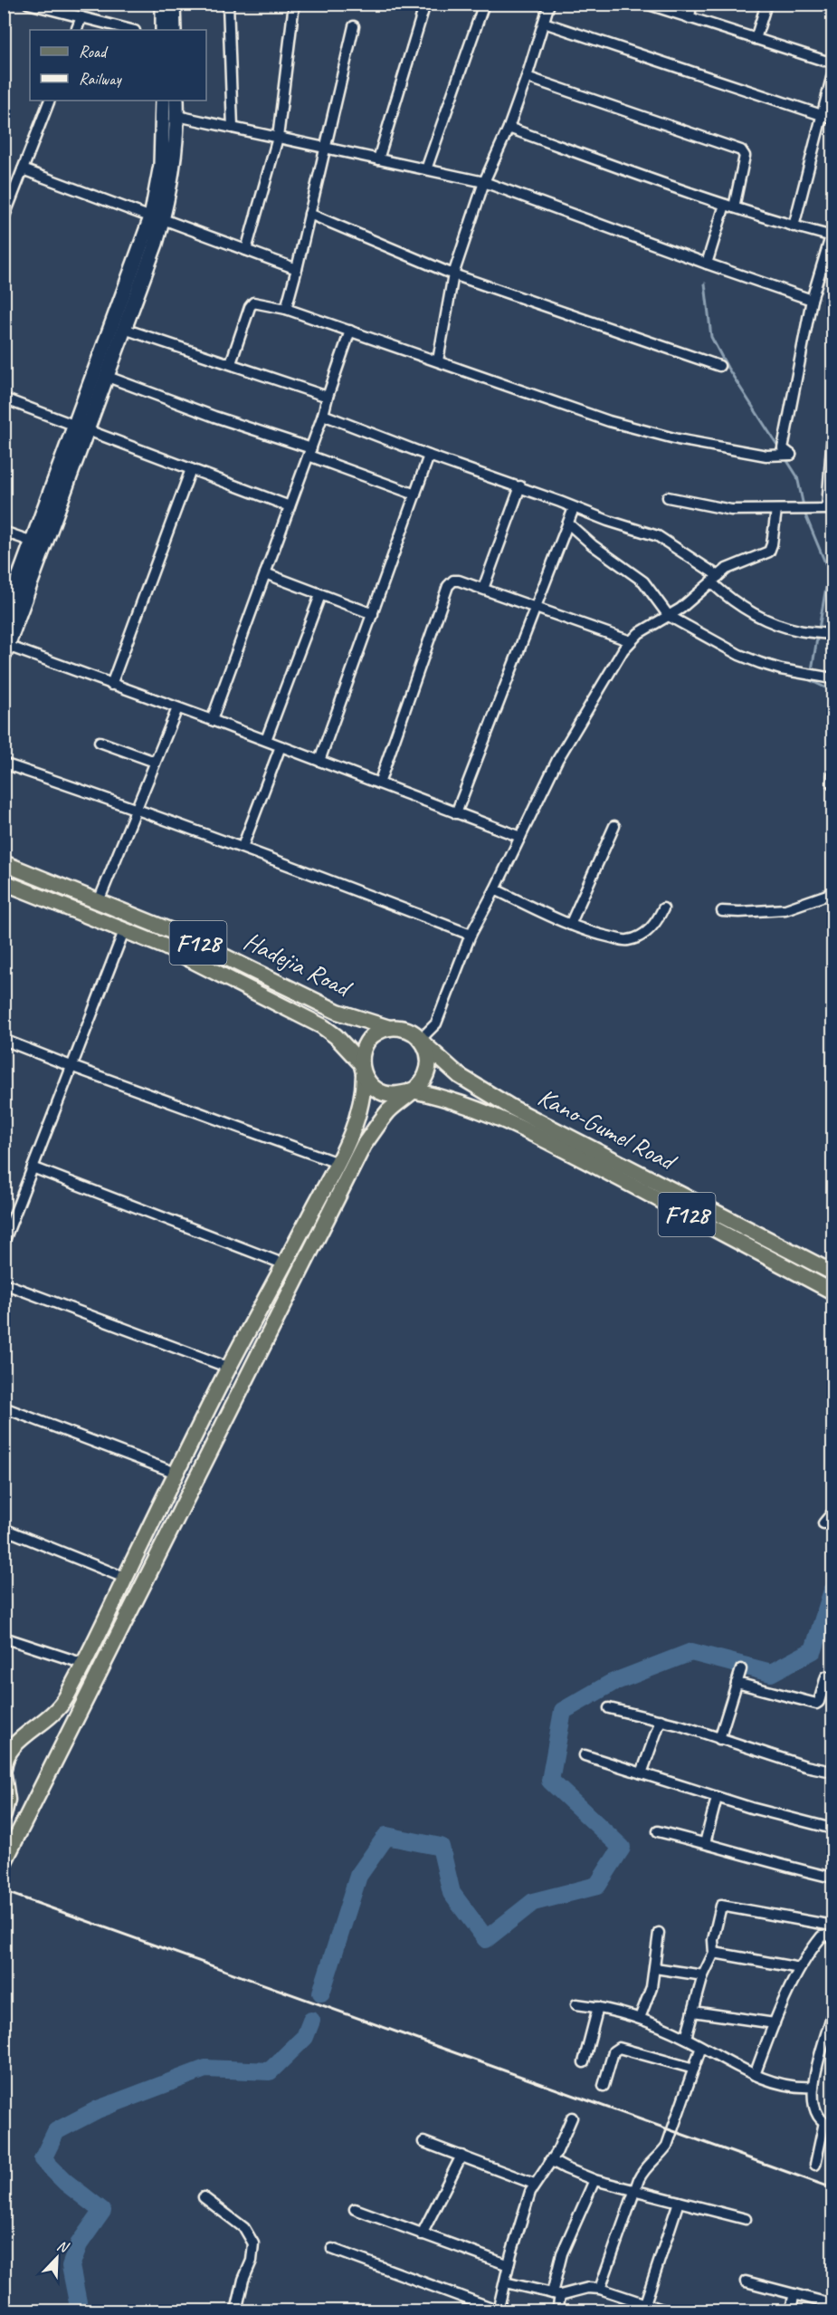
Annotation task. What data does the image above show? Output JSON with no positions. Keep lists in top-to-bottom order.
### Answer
{
  "streets": {
    "main road": ["F128", "Hadejia Road", "Kano-Gumel Road"]
  },
  "crossings": [
    ["F128", "Hadejia Road"],
    ["F128", "Kano-Gumel Road"],
    ["Hadejia Road", "Kano-Gumel Road"]
  ],
  "legend": ["Road", "Railway"],
  "north": "top right"
}
